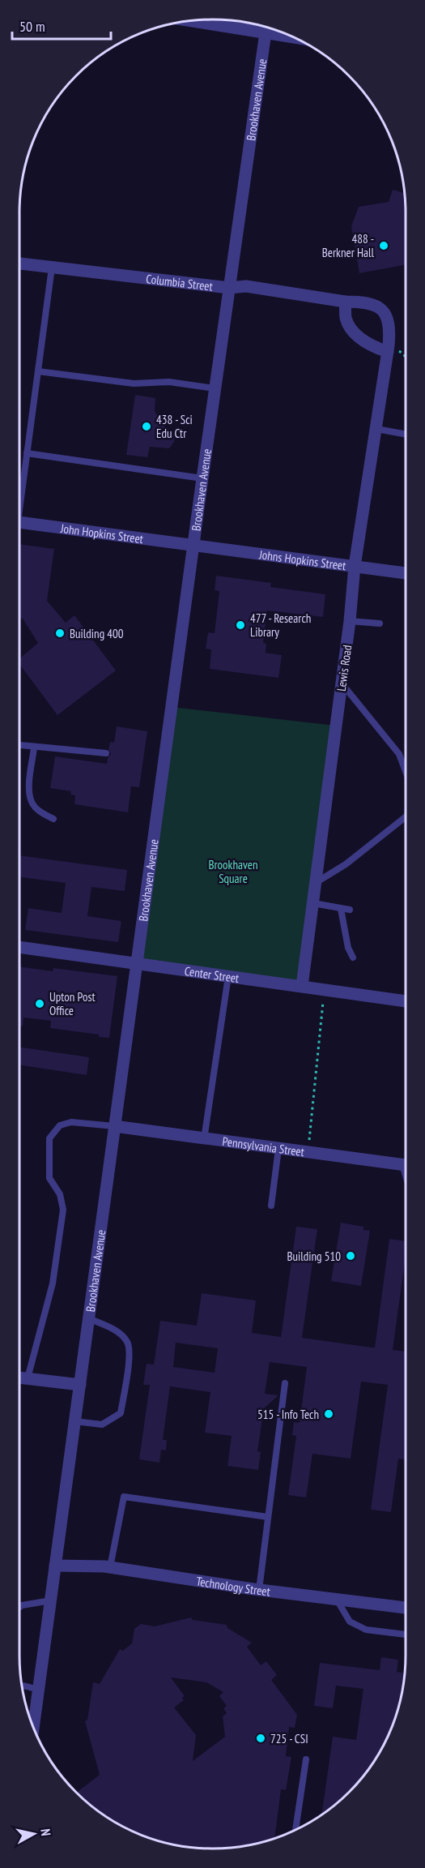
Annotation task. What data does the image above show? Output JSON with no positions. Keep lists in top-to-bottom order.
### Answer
{
  "streets": {
    "street": [
      "Brookhaven Avenue",
      "Columbia Street",
      "John Hopkins Street",
      "Johns Hopkins Street",
      "Lewis Road",
      "Center Street",
      "Pennsylvania Street",
      "Technology Street"
    ]
  },
  "crossings": [
    ["Brookhaven Avenue", "Columbia Street"],
    ["Brookhaven Avenue", "John Hopkins Street"],
    ["Brookhaven Avenue", "Johns Hopkins Street"],
    ["Brookhaven Avenue", "Center Street"],
    ["Brookhaven Avenue", "Pennsylvania Street"],
    ["Brookhaven Avenue", "Technology Street"],
    ["Columbia Street", "Lewis Road"],
    ["John Hopkins Street", "Johns Hopkins Street"],
    ["Johns Hopkins Street", "Lewis Road"],
    ["Lewis Road", "Center Street"]
  ],
  "parks": ["Brookhaven Square"],
  "places": [
    "488 - Berkner Hall",
    "438 - Sci Edu Ctr",
    "477 - Research Library",
    "Building 400",
    "Upton Post Office",
    "Building 510",
    "515 - Info Tech",
    "725 - CSI"
  ],
  "scale_bar": "50 m",
  "north": "right"
}
